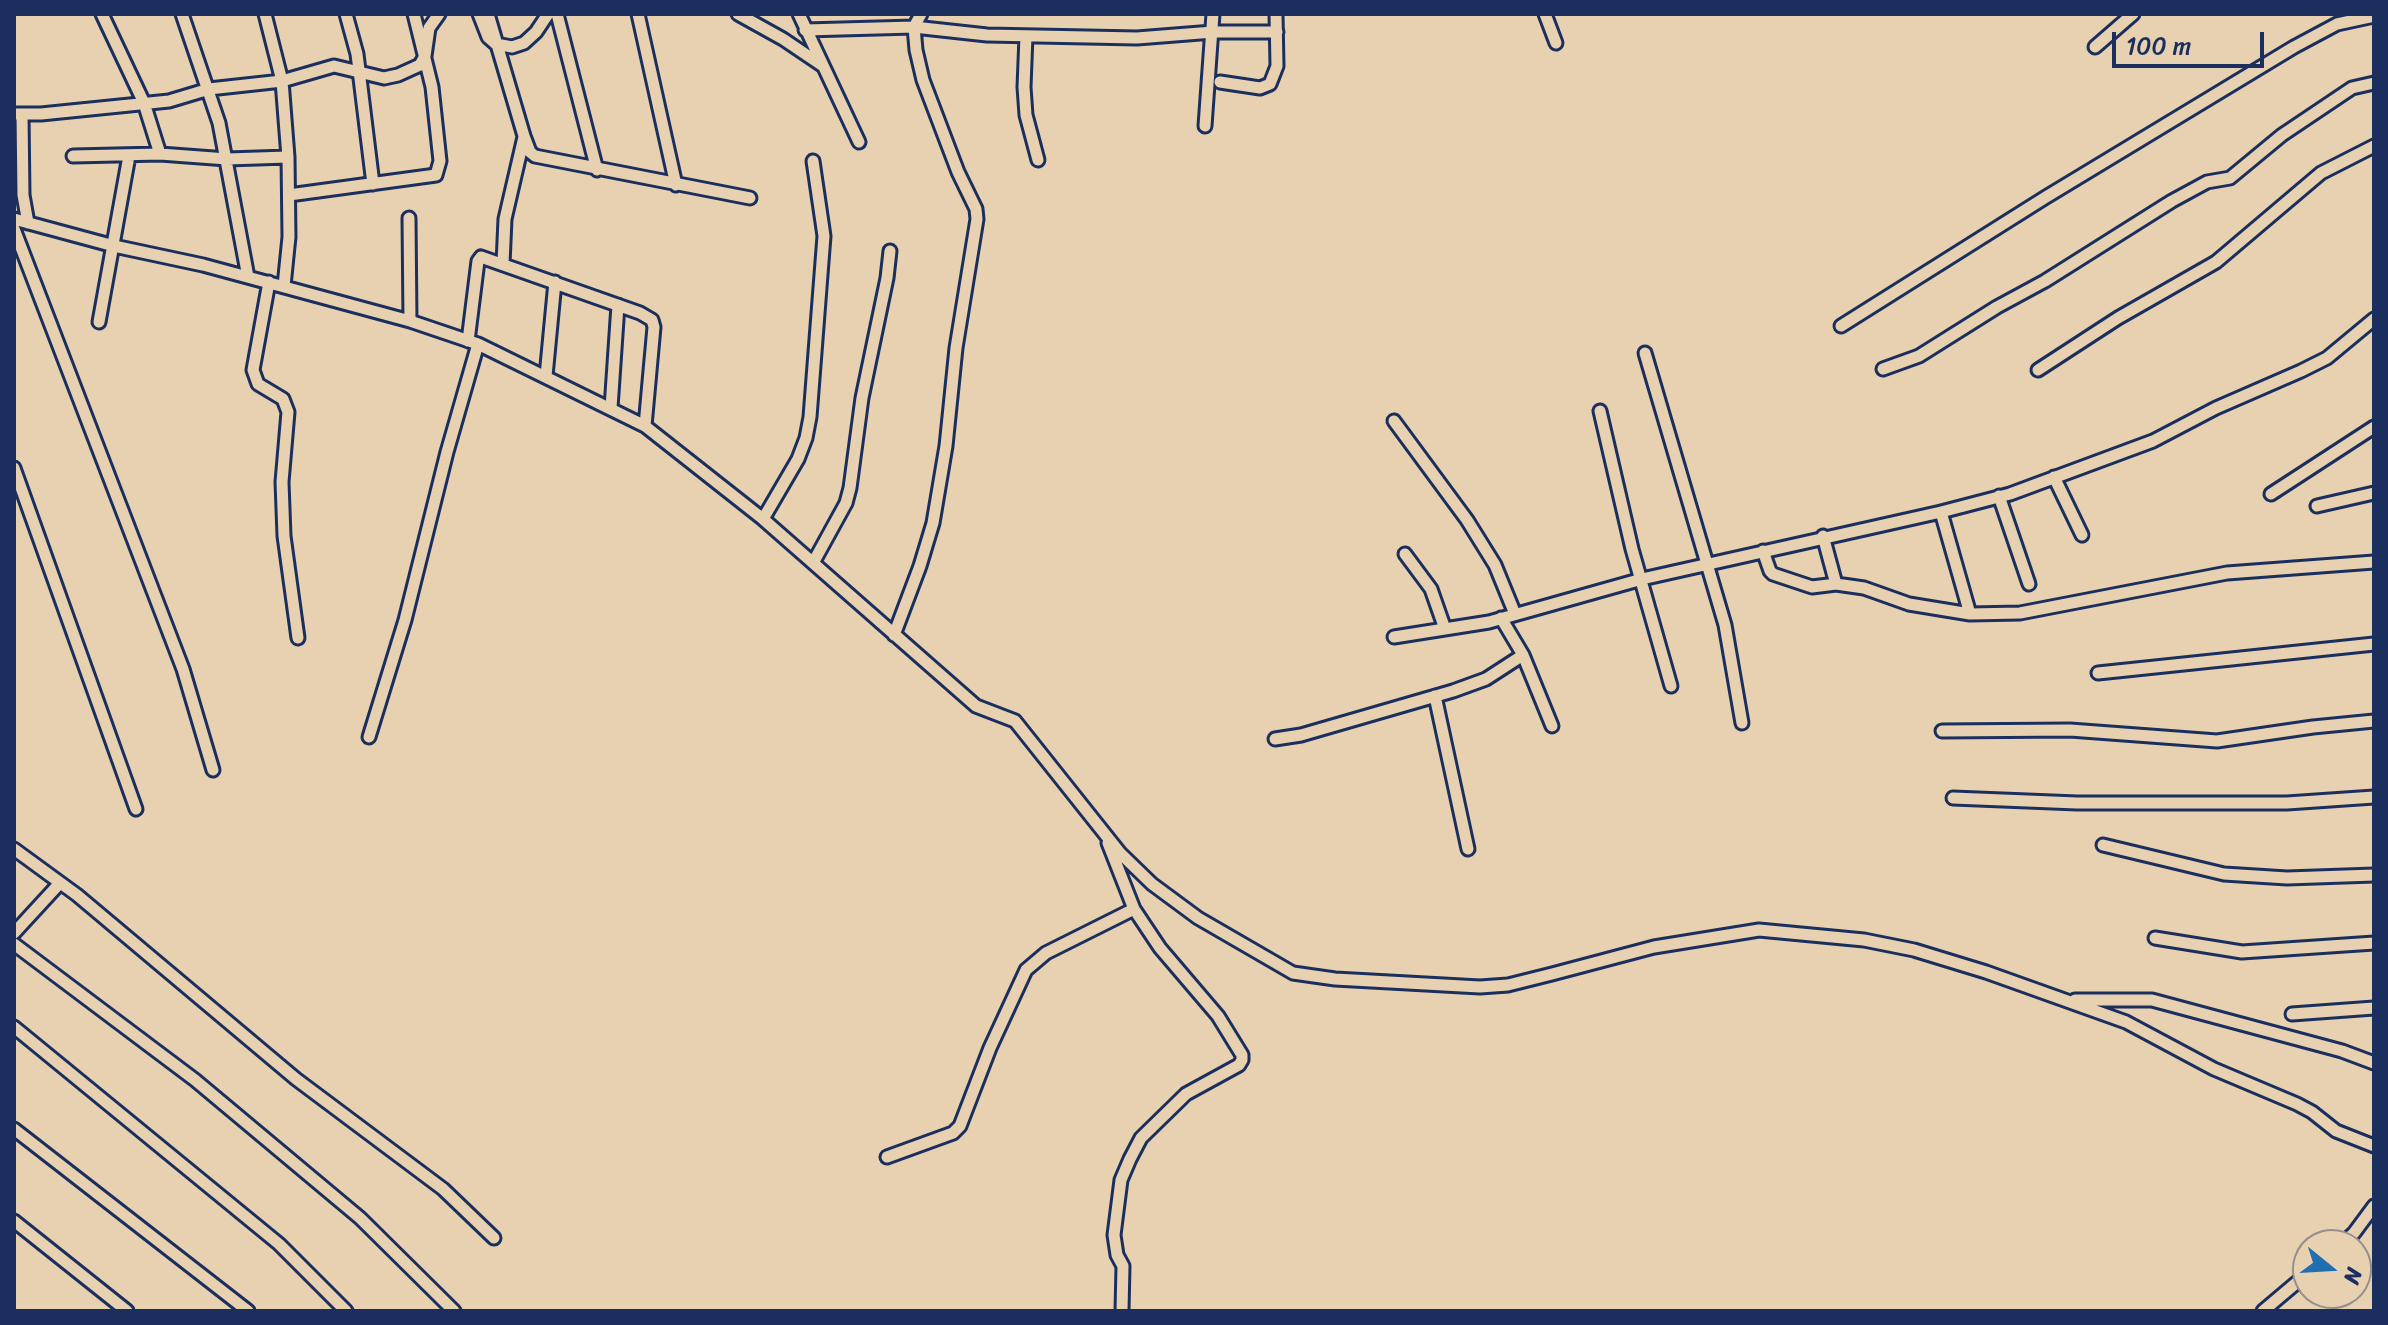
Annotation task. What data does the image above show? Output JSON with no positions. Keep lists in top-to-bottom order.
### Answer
{
  "scale_bar": "100 m",
  "north": "right"
}
